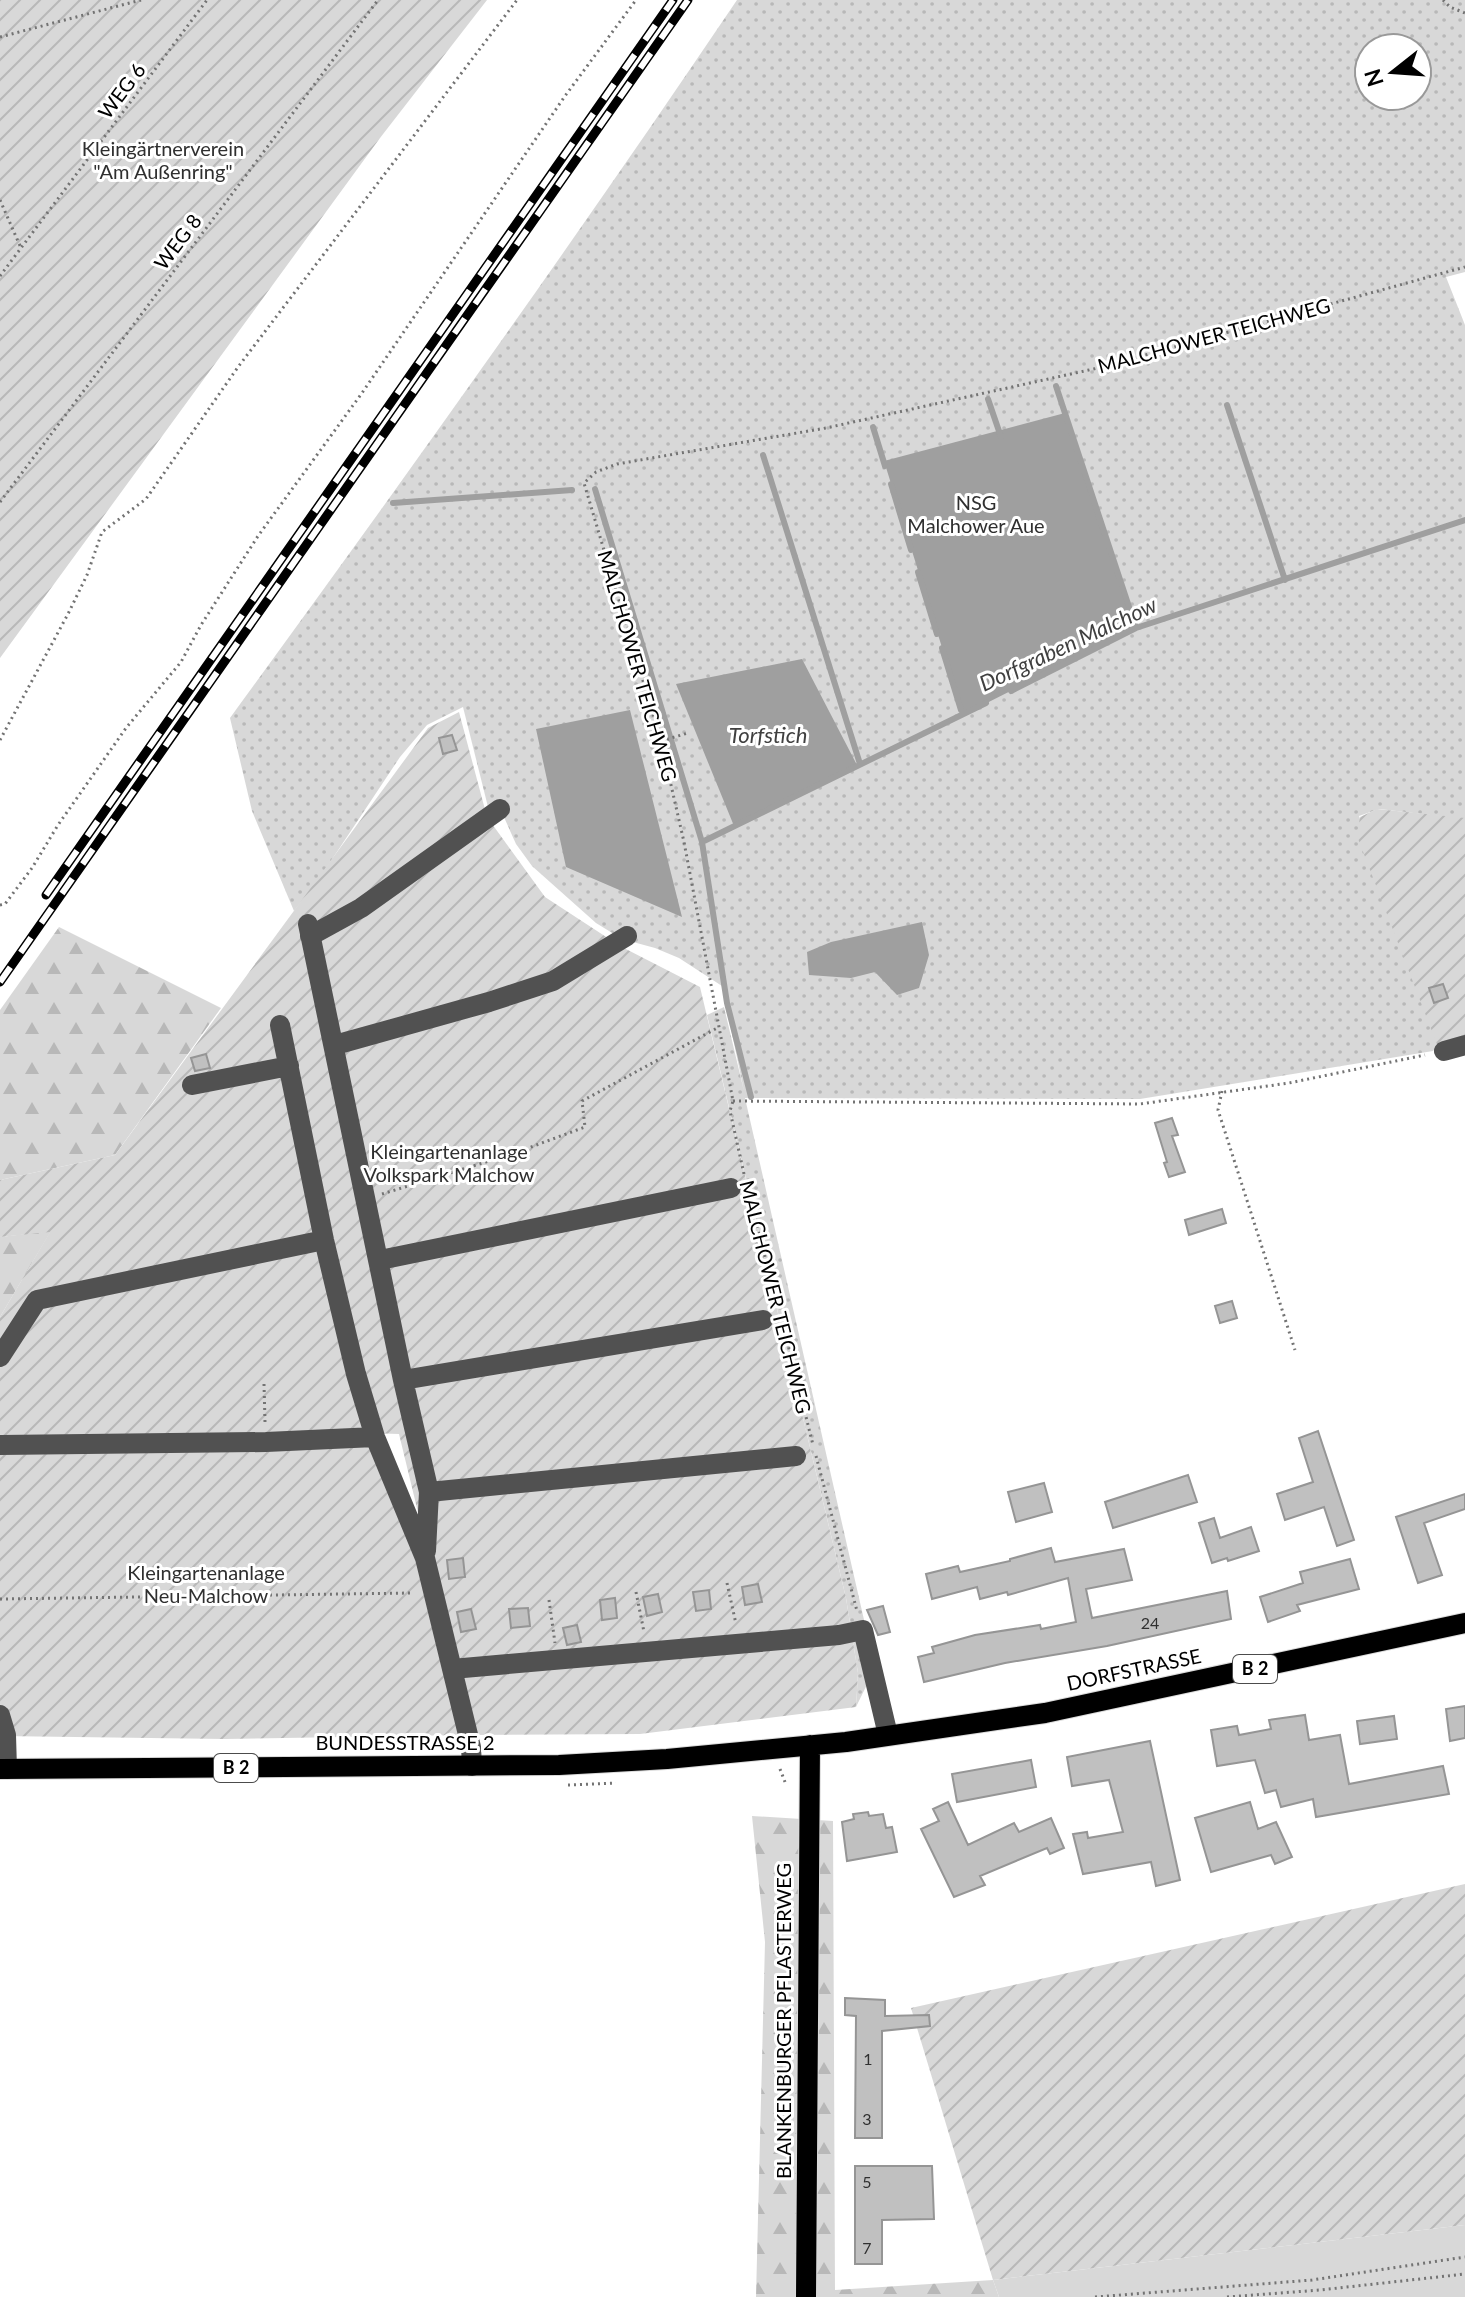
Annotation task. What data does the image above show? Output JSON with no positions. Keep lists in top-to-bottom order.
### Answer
{
  "streets": {
    "main road": [
      "B 2",
      "DORFSTRASSE",
      "BUNDESSTRASSE 2",
      "BLANKENBURGER PFLASTERWEG"
    ],
    "path": ["WEG 6", "WEG 8", "MALCHOWER TEICHWEG"]
  },
  "crossings": [
    ["DORFSTRASSE", "BUNDESSTRASSE 2"],
    ["DORFSTRASSE", "BLANKENBURGER PFLASTERWEG"],
    ["BUNDESSTRASSE 2", "BLANKENBURGER PFLASTERWEG"]
  ],
  "water": ["Dorfgraben Malchow", "Torfstich"],
  "parks": [
    "Kleingärtnerverein \"Am Außenring\"",
    "NSG Malchower Aue",
    "Kleingartenanlage Volkspark Malchow",
    "Kleingartenanlage Neu-Malchow"
  ],
  "house_numbers": [
    "24",
    "1",
    "3",
    "5",
    "7"
  ],
  "north": "left"
}
